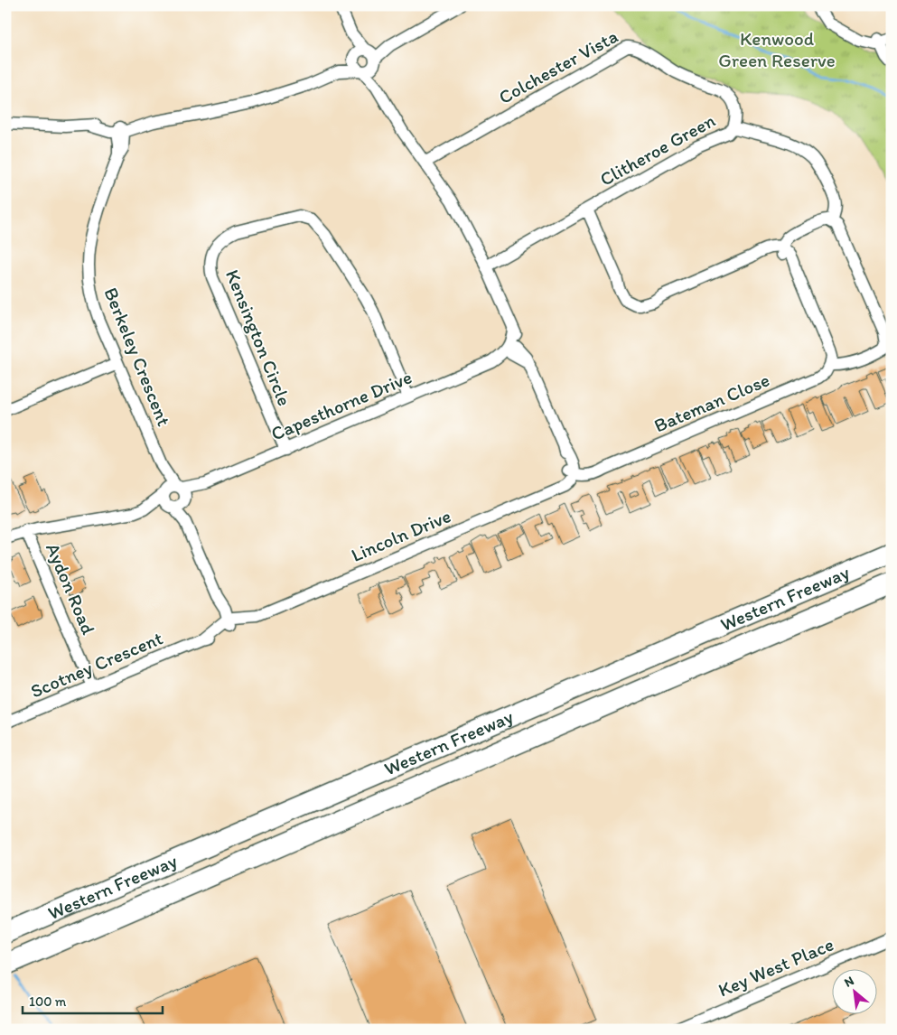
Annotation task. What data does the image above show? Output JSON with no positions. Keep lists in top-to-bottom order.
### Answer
{
  "streets": {
    "highway": ["Western Freeway"],
    "street": [
      "Colchester Vista",
      "Clitheroe Green",
      "Kensington Circle",
      "Berkeley Crescent",
      "Bateman Close",
      "Capesthorne Drive",
      "Lincoln Drive",
      "Aydon Road",
      "Scotney Crescent",
      "Key West Place"
    ]
  },
  "crossings": [
    ["Colchester Vista", "Clitheroe Green"],
    ["Kensington Circle", "Capesthorne Drive"],
    ["Berkeley Crescent", "Capesthorne Drive"],
    ["Berkeley Crescent", "Lincoln Drive"],
    ["Berkeley Crescent", "Scotney Crescent"],
    ["Bateman Close", "Lincoln Drive"],
    ["Capesthorne Drive", "Aydon Road"],
    ["Lincoln Drive", "Scotney Crescent"],
    ["Aydon Road", "Scotney Crescent"]
  ],
  "parks": ["Kenwood Green Reserve"],
  "scale_bar": "100 m",
  "north": "top left"
}
